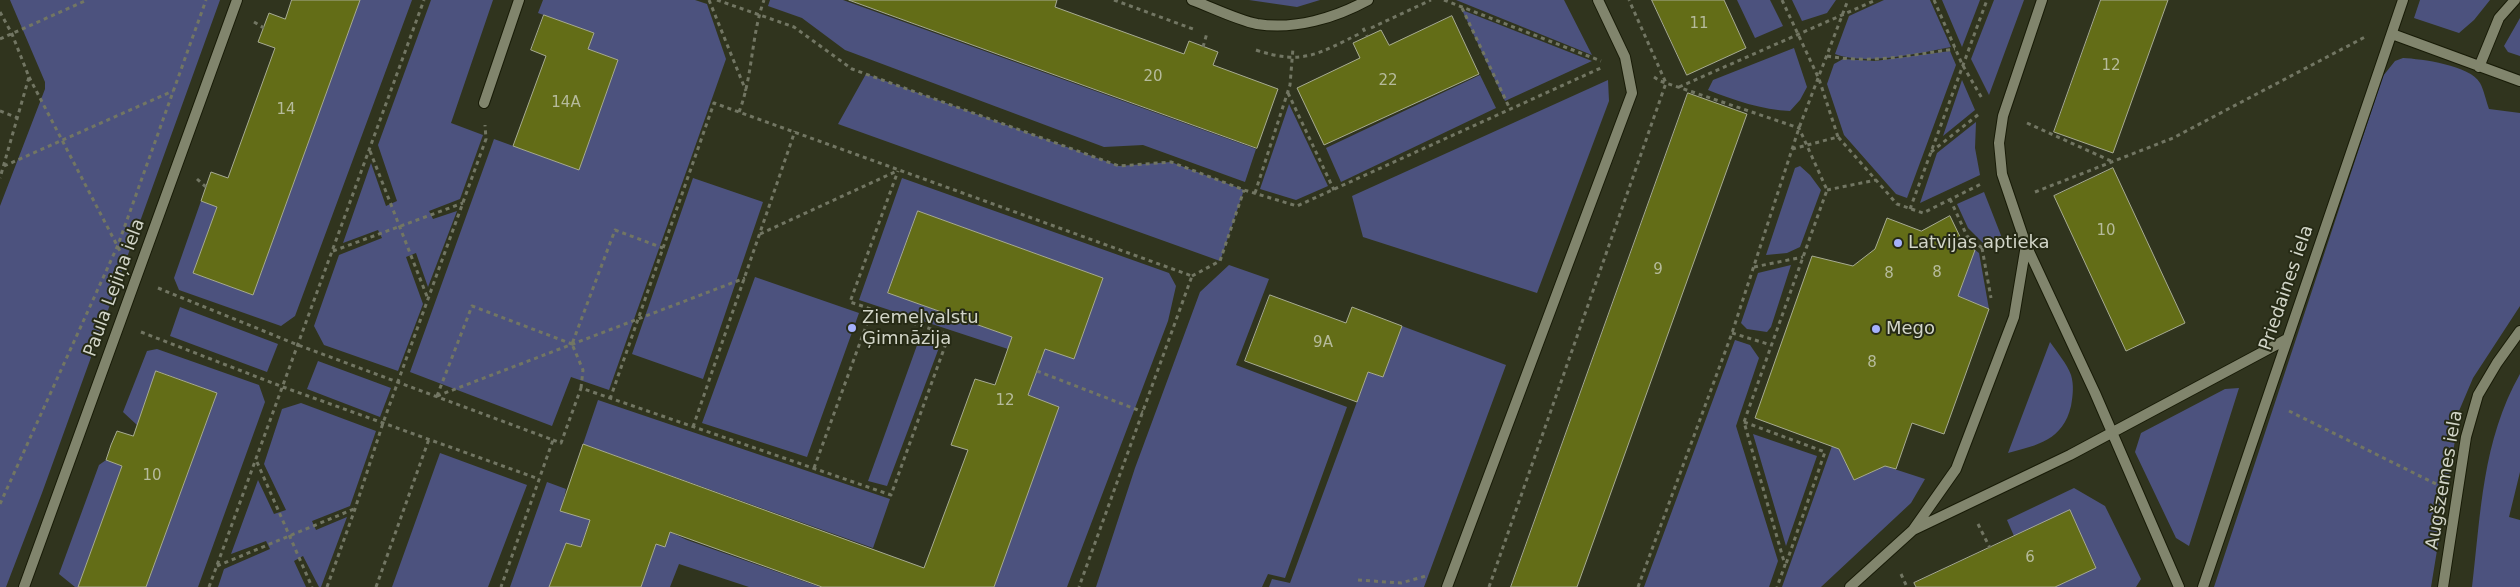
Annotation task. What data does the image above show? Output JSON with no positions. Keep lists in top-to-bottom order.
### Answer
{
  "streets": {
    "street": ["Paula Lejiņa iela", "Priedaines iela", "Augšzemes iela"]
  },
  "places": ["Latvijas aptieka", "Ziemeļvalstu Ģimnāzija", "Mego"],
  "house_numbers": [
    "11",
    "12",
    "20",
    "22",
    "14A",
    "14",
    "10",
    "9",
    "8",
    "8",
    "9A",
    "8",
    "12",
    "10",
    "6"
  ]
}
